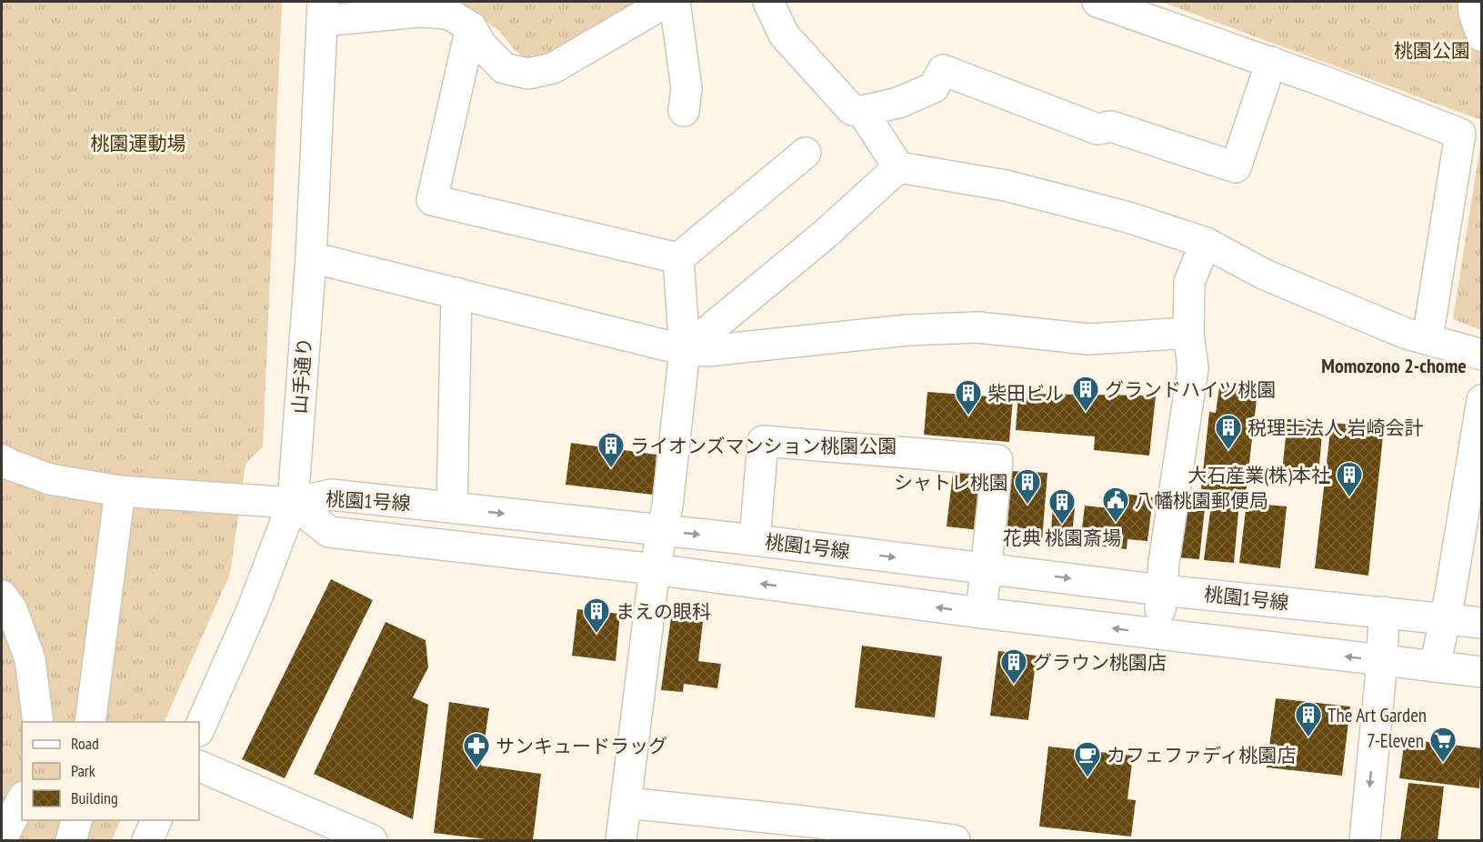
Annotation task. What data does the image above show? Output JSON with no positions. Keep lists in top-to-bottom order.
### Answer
{
  "streets": {
    "street": ["山手通り", "桃園1号線"]
  },
  "crossings": [
    ["山手通り", "桃園1号線"]
  ],
  "districts": ["Momozono 2-chome"],
  "parks": ["桃園公園", "桃園運動場"],
  "places": {
    "building": [
      "グランドハイツ桃園",
      "柴田ビル",
      "税理士法人 岩崎会計",
      "ライオンズマンション桃園公園",
      "大石産業(株)本社",
      "シャトレ桃園",
      "花典 桃園斎場",
      "まえの眼科",
      "グラウン桃園店",
      "The Art Garden"
    ],
    "public building": ["八幡桃園郵便局"],
    "supermarket": ["7-Eleven"],
    "pharmacy": ["サンキュードラッグ"],
    "cafe": ["カフェファディ桃園店"]
  },
  "legend": ["Road", "Park", "Building"]
}
